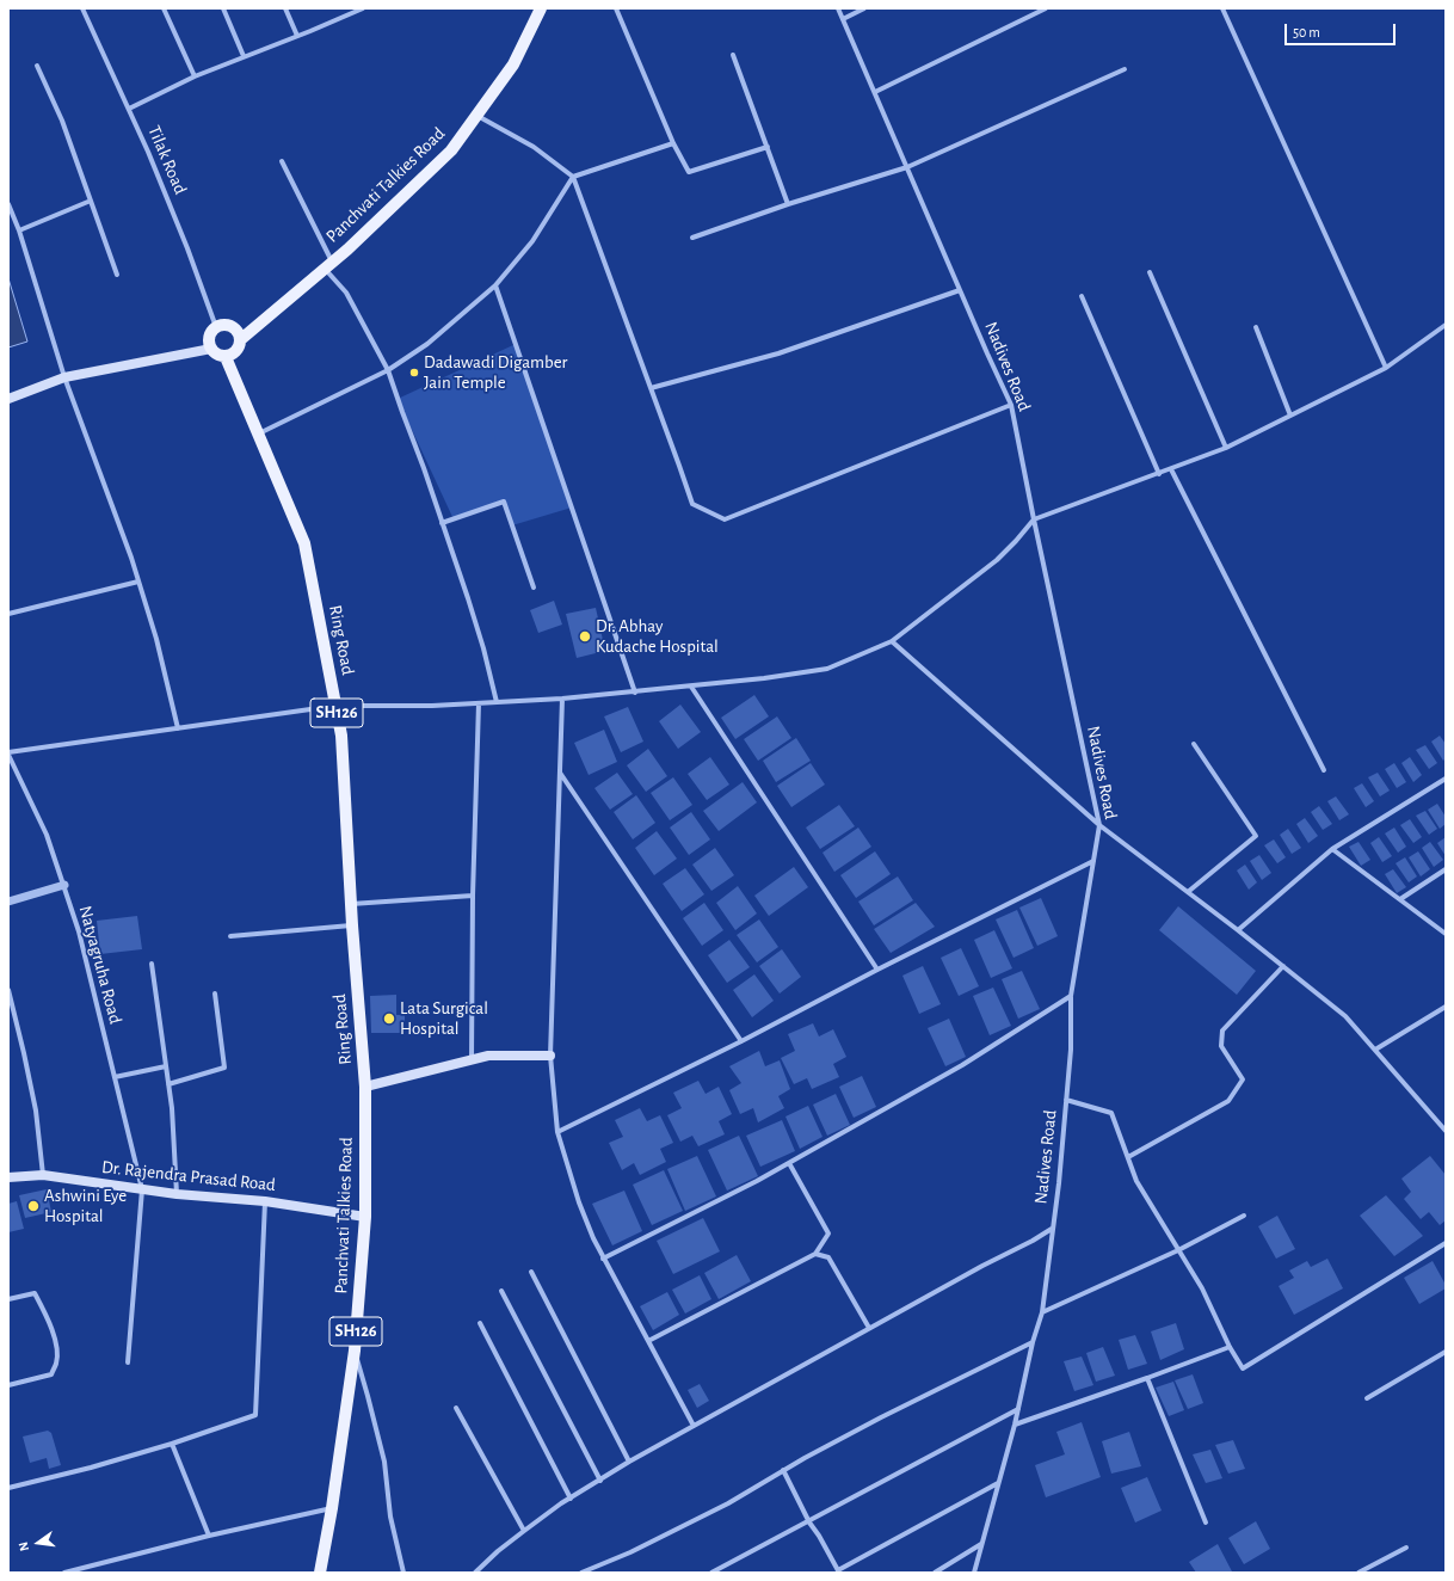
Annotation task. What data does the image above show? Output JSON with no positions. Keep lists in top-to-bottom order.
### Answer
{
  "streets": {
    "main road": [
      "Panchvati Talkies Road",
      "Ring Road",
      "SH126",
      "Dr. Rajendra Prasad Road"
    ],
    "street": ["Tilak Road", "Nadives Road", "Natyagruha Road"]
  },
  "crossings": [
    ["Tilak Road", "Panchvati Talkies Road"],
    ["Tilak Road", "Ring Road"],
    ["Panchvati Talkies Road", "Ring Road"],
    ["Panchvati Talkies Road", "Dr. Rajendra Prasad Road"],
    ["Natyagruha Road", "Dr. Rajendra Prasad Road"]
  ],
  "places": [
    "Dadawadi Digamber Jain Temple",
    "Dr. Abhay Kudache Hospital",
    "Lata Surgical Hospital",
    "Ashwini Eye Hospital"
  ],
  "scale_bar": "50 m",
  "north": "left"
}
